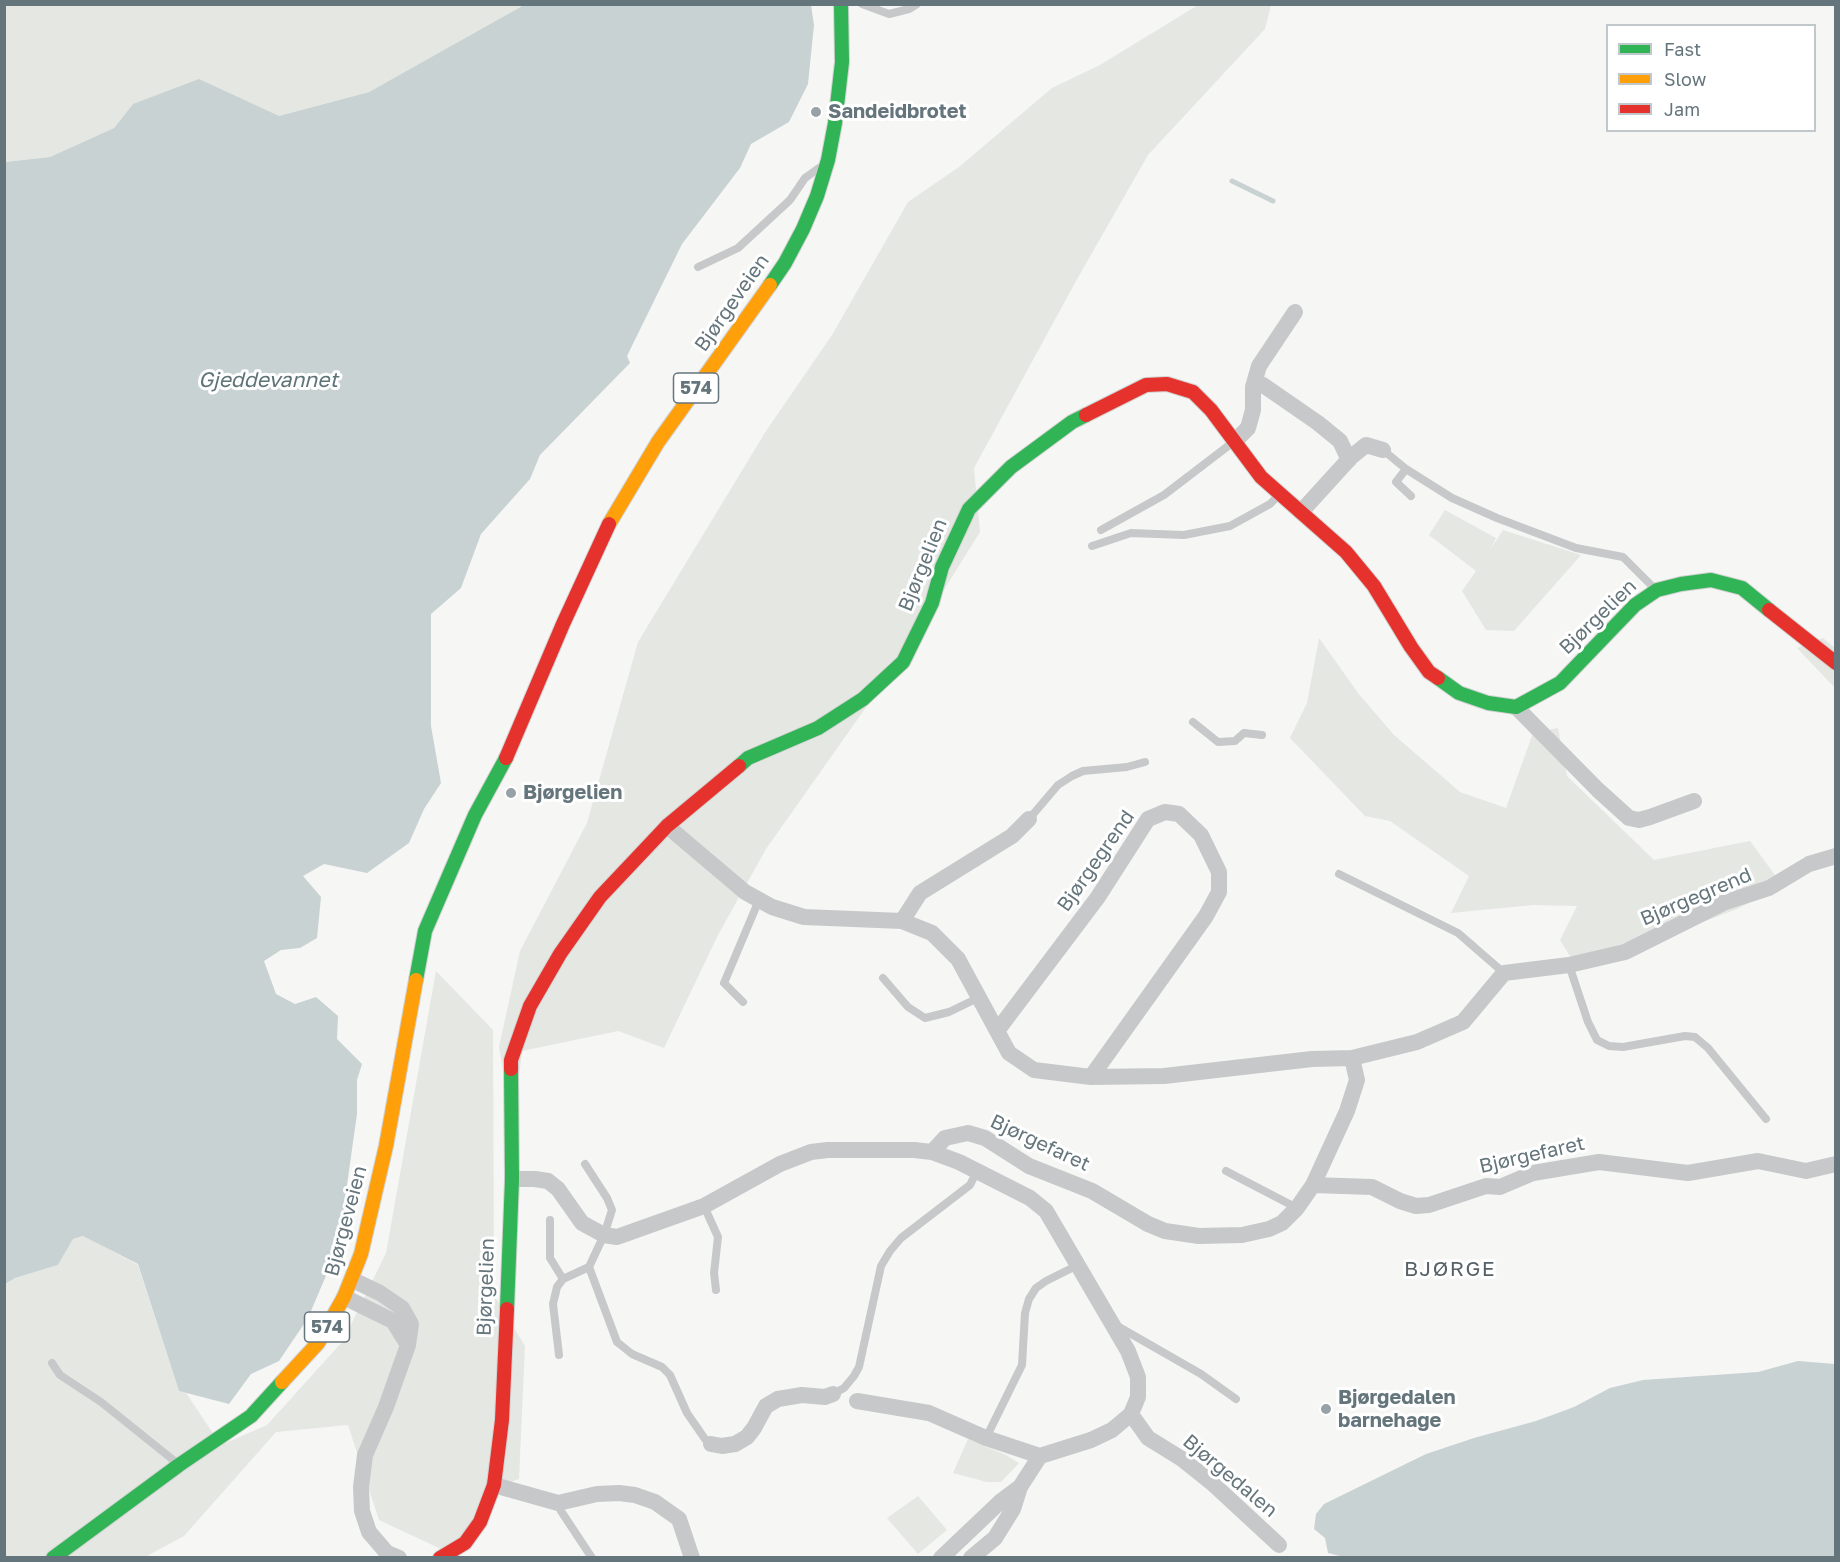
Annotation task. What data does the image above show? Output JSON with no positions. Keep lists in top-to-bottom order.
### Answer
{
  "streets": {
    "street": [
      "Bjørgeveien",
      "574",
      "Bjørgelien",
      "Bjørgegrend",
      "Bjørgefaret",
      "Bjørgedalen"
    ]
  },
  "districts": ["BJØRGE"],
  "water": ["Gjeddevannet"],
  "places": ["Sandeidbrotet", "Bjørgelien", "Bjørgedalen barnehage"],
  "legend": ["Fast", "Slow", "Jam"]
}
